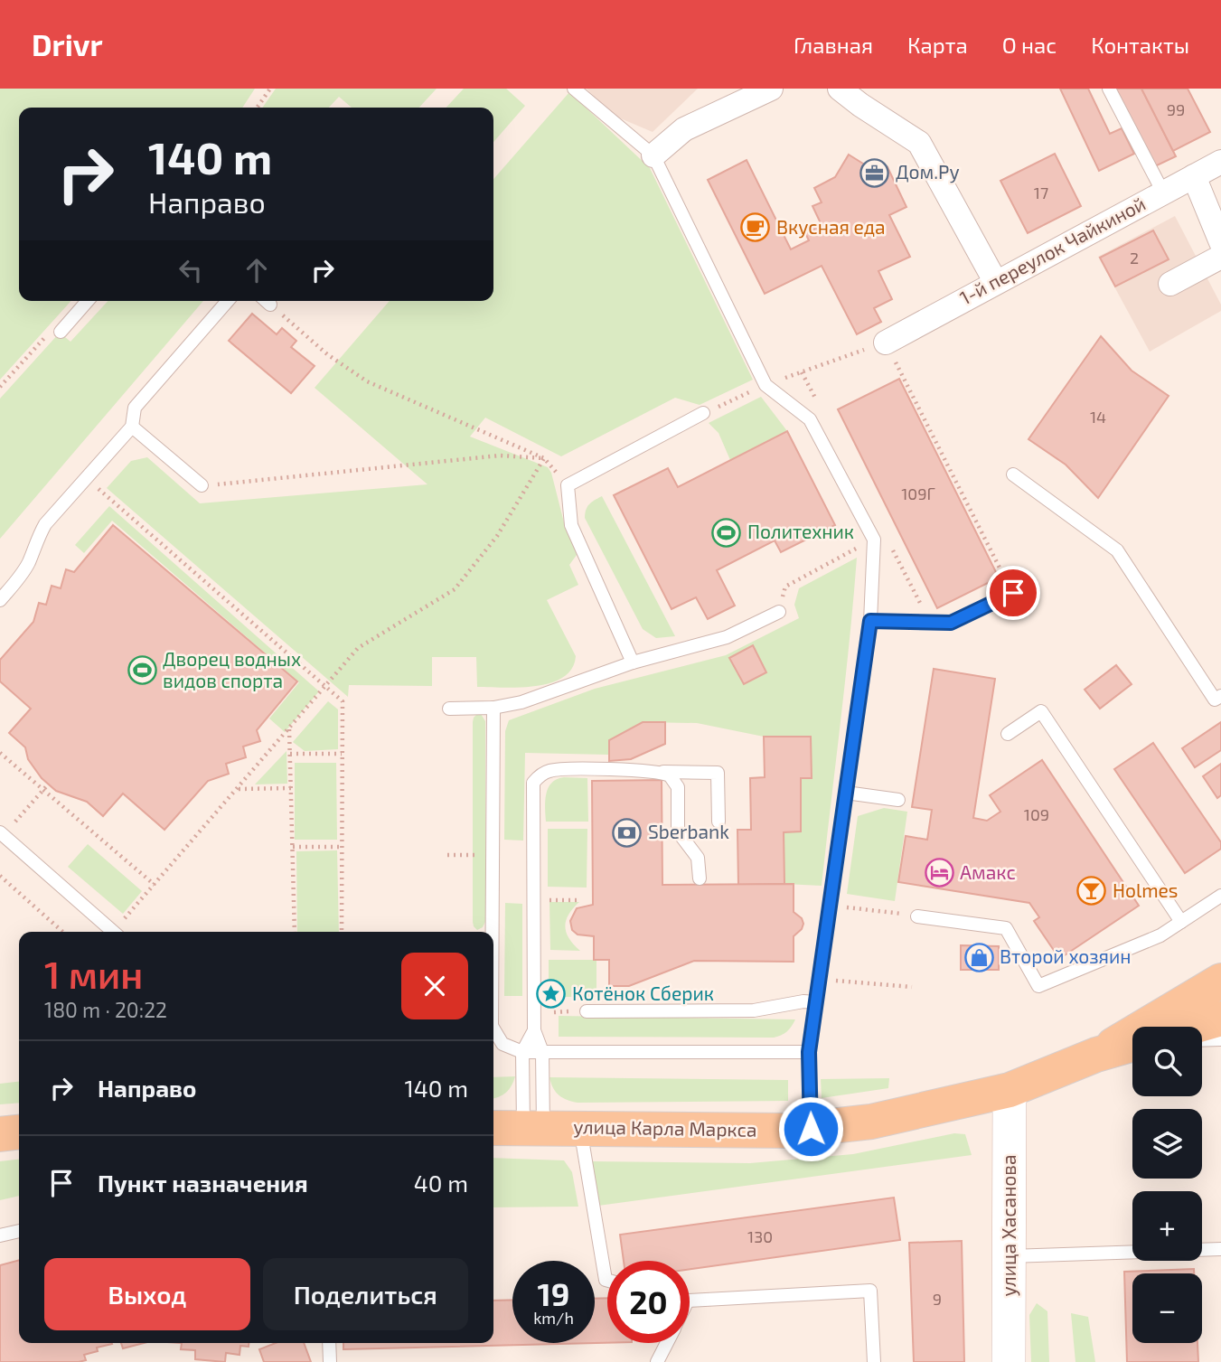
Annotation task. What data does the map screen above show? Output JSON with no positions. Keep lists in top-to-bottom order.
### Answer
{
  "streets": {
    "main road": ["улица Карла Маркса"],
    "street": ["1-й переулок Чайкиной", "улица Хасанова"]
  },
  "crossings": [
    ["улица Карла Маркса", "улица Хасанова"]
  ],
  "places": {
    "office": ["Дом.Ру"],
    "cafe": ["Вкусная еда"],
    "sports": ["Политехник", "Дворец водных видов спорта"],
    "bank": ["Sberbank"],
    "hotel": ["Амакс"],
    "bar": ["Holmes"],
    "shop": ["Второй хозяин"],
    "place": ["Котёнок Сберик"]
  },
  "house_numbers": [
    "99",
    "17",
    "2",
    "14",
    "109Г",
    "109",
    "130",
    "9"
  ],
  "page": {
    "header": "Drivr",
    "nav": [
      "Главная",
      "Карта",
      "О нас",
      "Контакты"
    ],
    "turn": ["140 m", "Направо"],
    "heading": ["1 мин", "180 m · 20:22"],
    "map_buttons": ["+", "−"],
    "list": [
      {
        "name": "Направо",
        "value": "140 m"
      },
      {
        "name": "Пункт назначения",
        "value": "40 m"
      }
    ],
    "buttons": ["Выход", "Поделиться"],
    "speed": "19 km/h",
    "limit": "20"
  }
}
